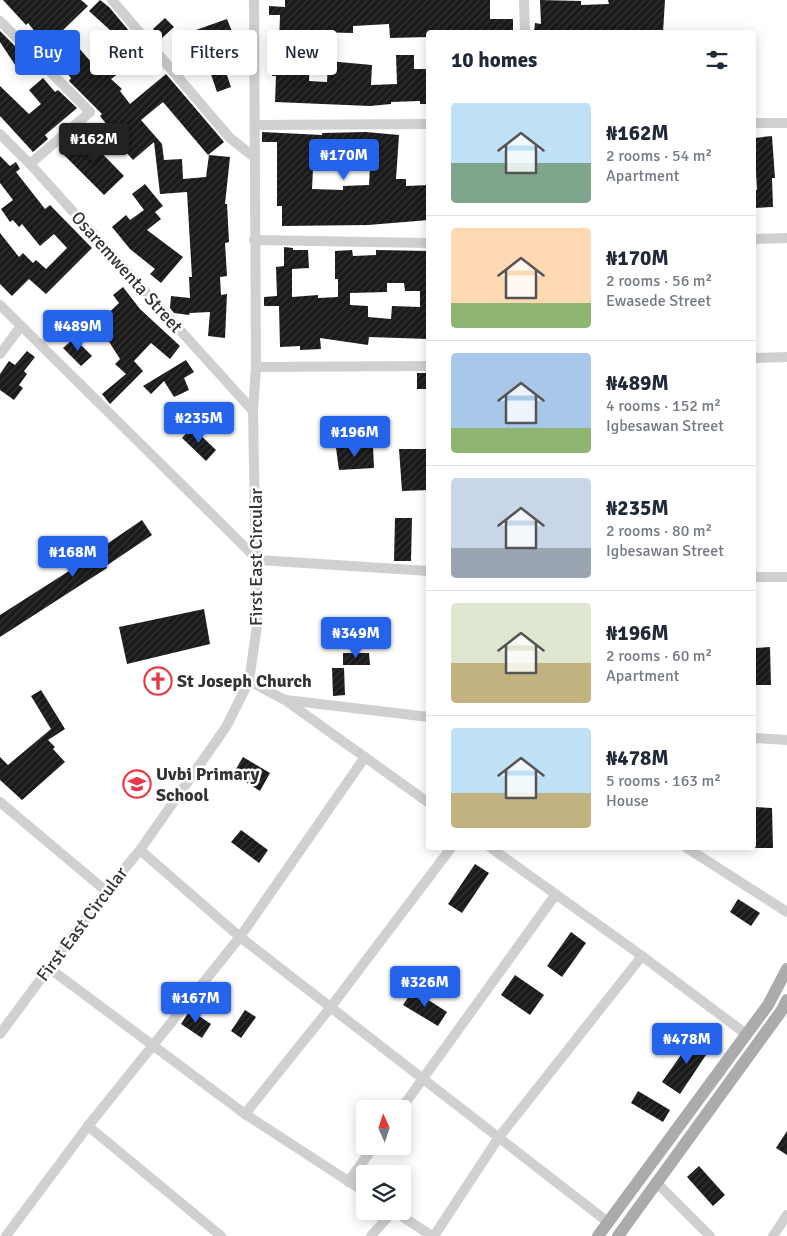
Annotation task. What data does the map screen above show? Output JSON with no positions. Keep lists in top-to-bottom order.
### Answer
{
  "streets": {
    "street": ["Osaremwenta Street", "First East Circular"]
  },
  "crossings": [
    ["Osaremwenta Street", "First East Circular"]
  ],
  "places": {
    "church": ["St Joseph Church"],
    "school or university": ["Uvbi Primary School"]
  },
  "north": "top",
  "page": {
    "chip": [
      "Buy",
      "Rent",
      "Filters",
      "New"
    ],
    "heading": "10 homes",
    "list": [
      {
        "name": "₦162M",
        "note": "2 rooms · 54 m² · Apartment"
      },
      {
        "name": "₦170M",
        "note": "2 rooms · 56 m² · Ewasede Street"
      },
      {
        "name": "₦489M",
        "note": "4 rooms · 152 m² · Igbesawan Street"
      },
      {
        "name": "₦235M",
        "note": "2 rooms · 80 m² · Igbesawan Street"
      },
      {
        "name": "₦196M",
        "note": "2 rooms · 60 m² · Apartment"
      },
      {
        "name": "₦478M",
        "note": "5 rooms · 163 m² · House"
      }
    ],
    "price": [
      "₦162M",
      "₦170M",
      "₦489M",
      "₦235M",
      "₦196M",
      "₦168M",
      "₦349M",
      "₦326M",
      "₦167M",
      "₦478M"
    ]
  }
}
